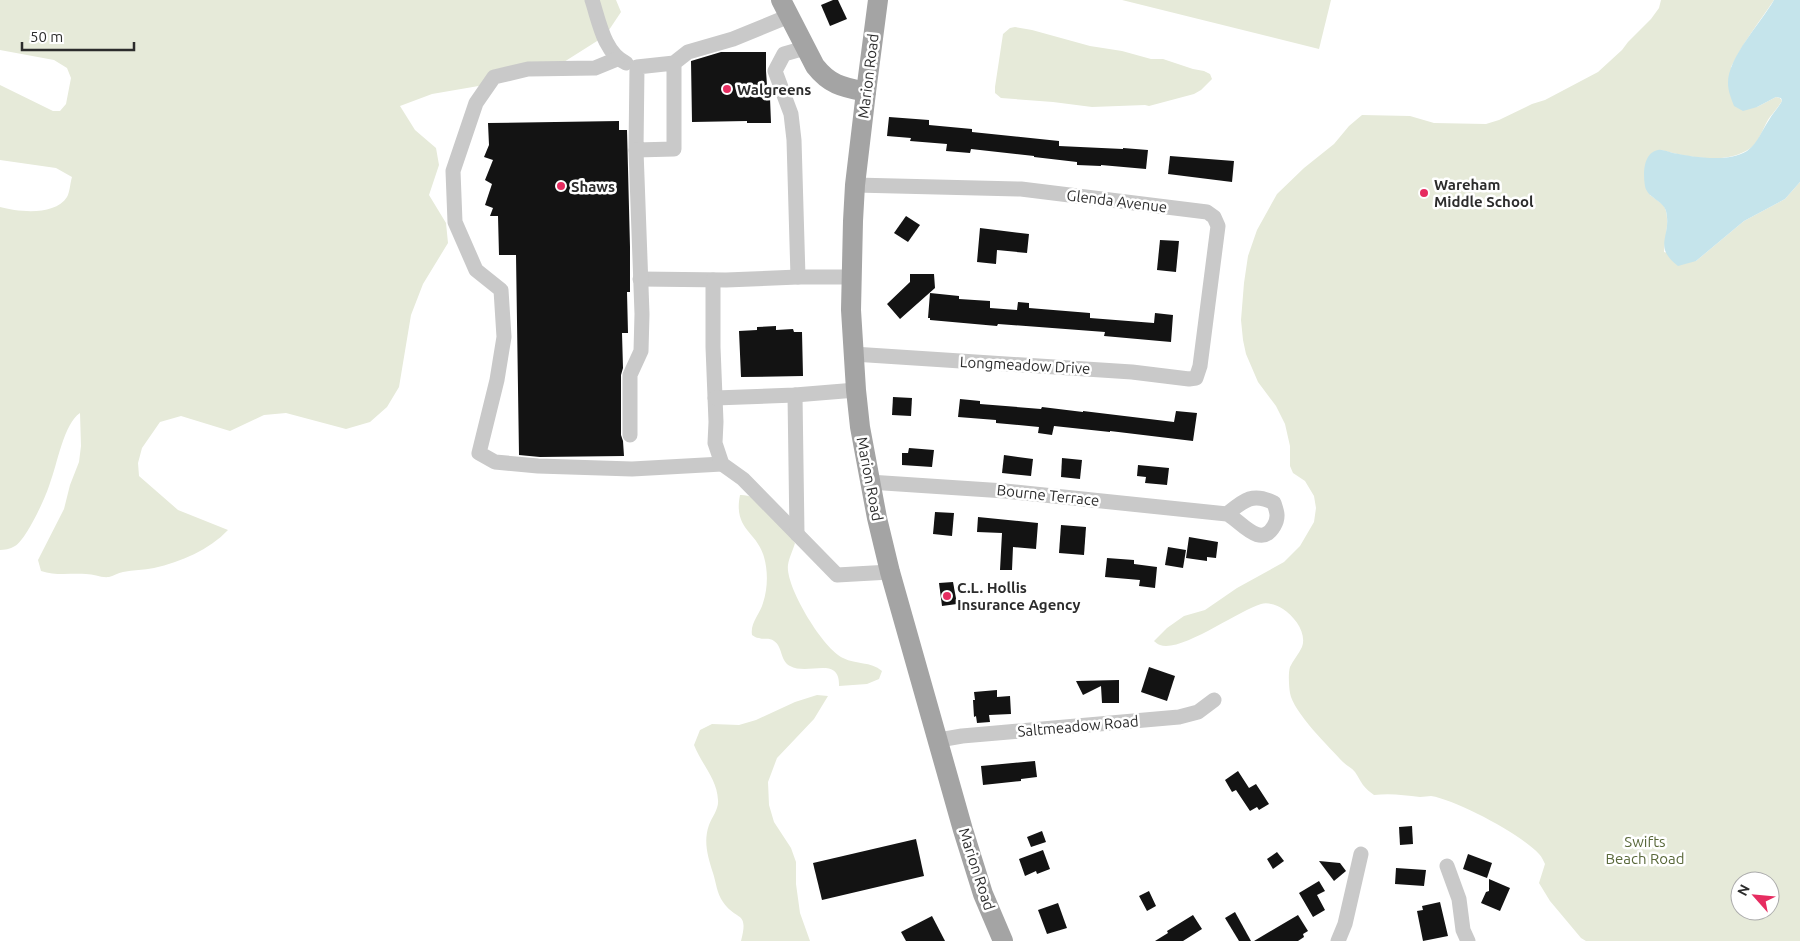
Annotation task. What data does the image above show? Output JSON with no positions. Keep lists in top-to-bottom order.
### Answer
{
  "streets": {
    "main road": ["Marion Road"],
    "street": [
      "Glenda Avenue",
      "Longmeadow Drive",
      "Bourne Terrace",
      "Saltmeadow Road"
    ]
  },
  "crossings": [
    ["Marion Road", "Glenda Avenue"],
    ["Marion Road", "Longmeadow Drive"],
    ["Marion Road", "Bourne Terrace"],
    ["Marion Road", "Saltmeadow Road"],
    ["Glenda Avenue", "Longmeadow Drive"]
  ],
  "parks": ["Swifts Beach Road"],
  "places": [
    "Walgreens",
    "Shaws",
    "Wareham Middle School",
    "C.L. Hollis Insurance Agency"
  ],
  "scale_bar": "50 m",
  "north": "top left"
}
